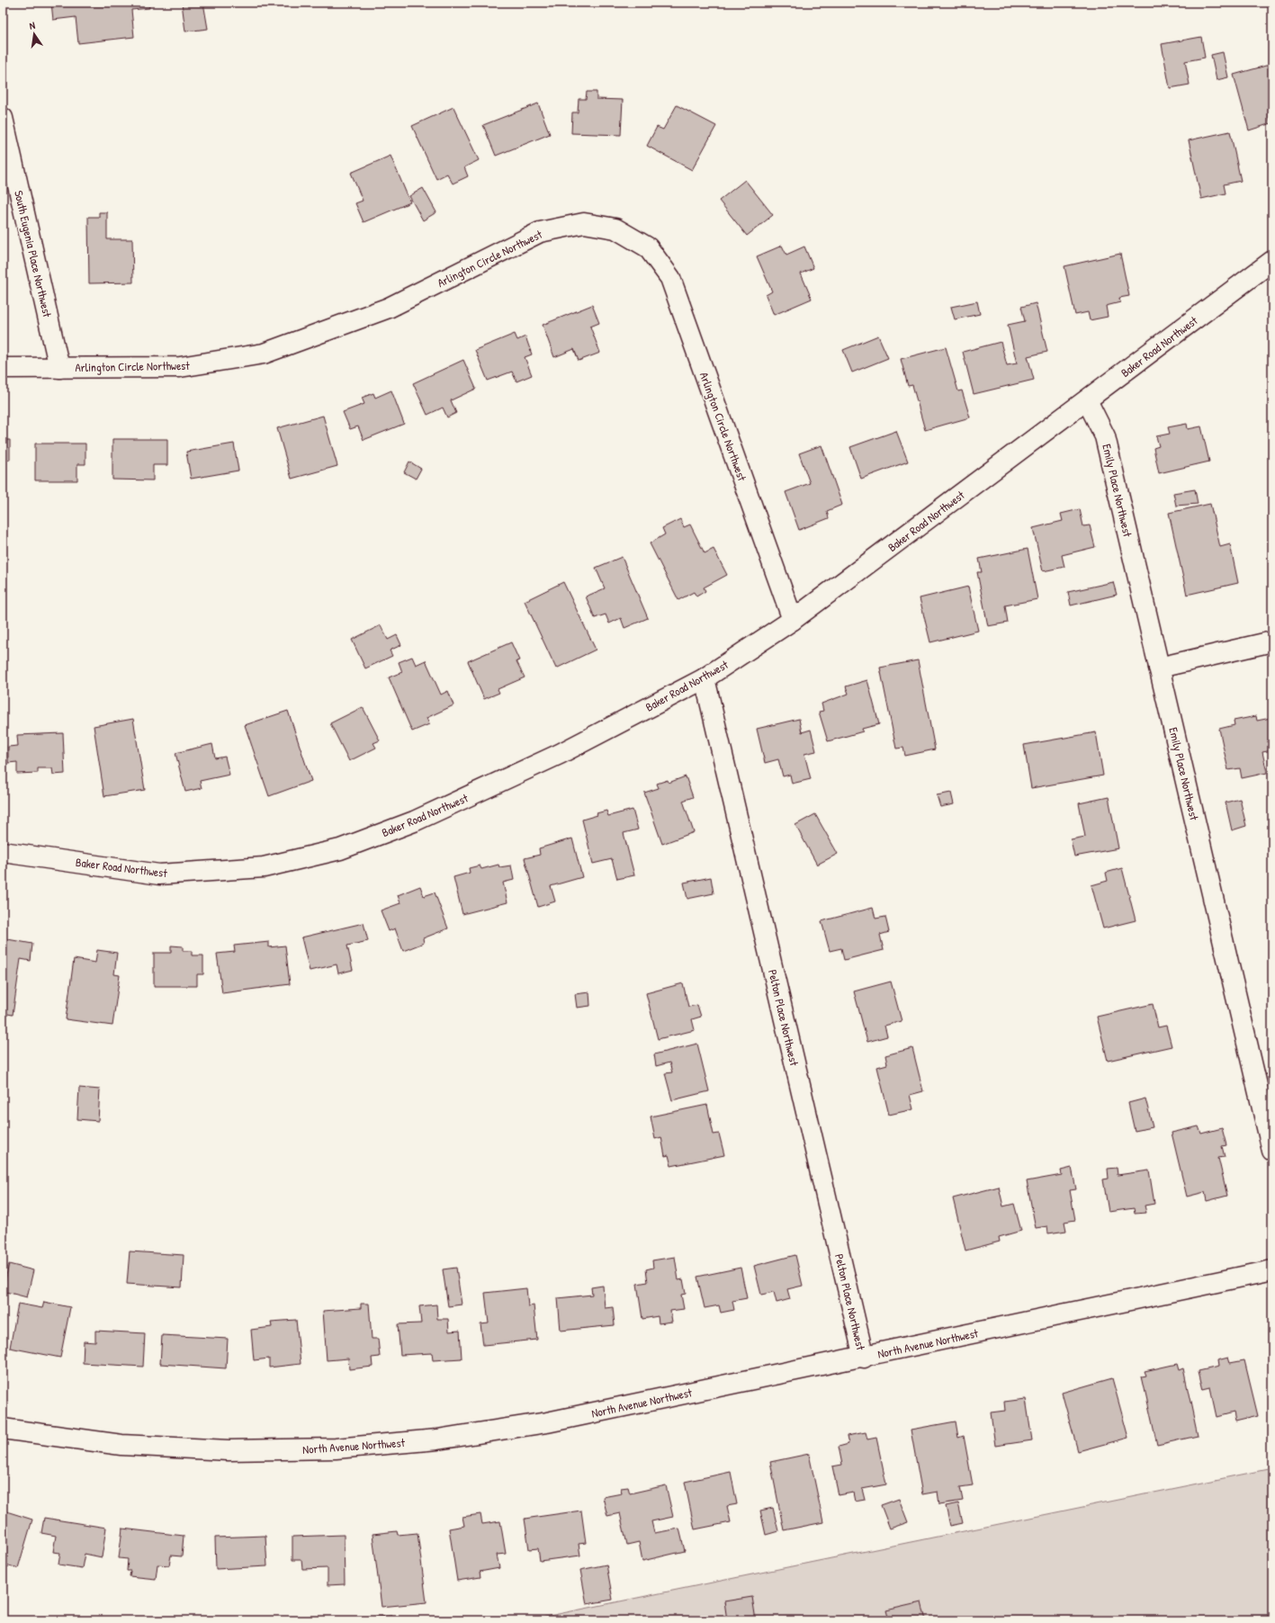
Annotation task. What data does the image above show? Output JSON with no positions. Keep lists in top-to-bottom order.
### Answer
{
  "streets": {
    "street": [
      "South Eugenia Place Northwest",
      "Arlington Circle Northwest",
      "Baker Road Northwest",
      "Emily Place Northwest",
      "Pelton Place Northwest",
      "North Avenue Northwest"
    ]
  },
  "crossings": [
    ["South Eugenia Place Northwest", "Arlington Circle Northwest"],
    ["Arlington Circle Northwest", "Baker Road Northwest"],
    ["Baker Road Northwest", "Emily Place Northwest"],
    ["Baker Road Northwest", "Pelton Place Northwest"],
    ["Pelton Place Northwest", "North Avenue Northwest"]
  ],
  "north": "top"
}
